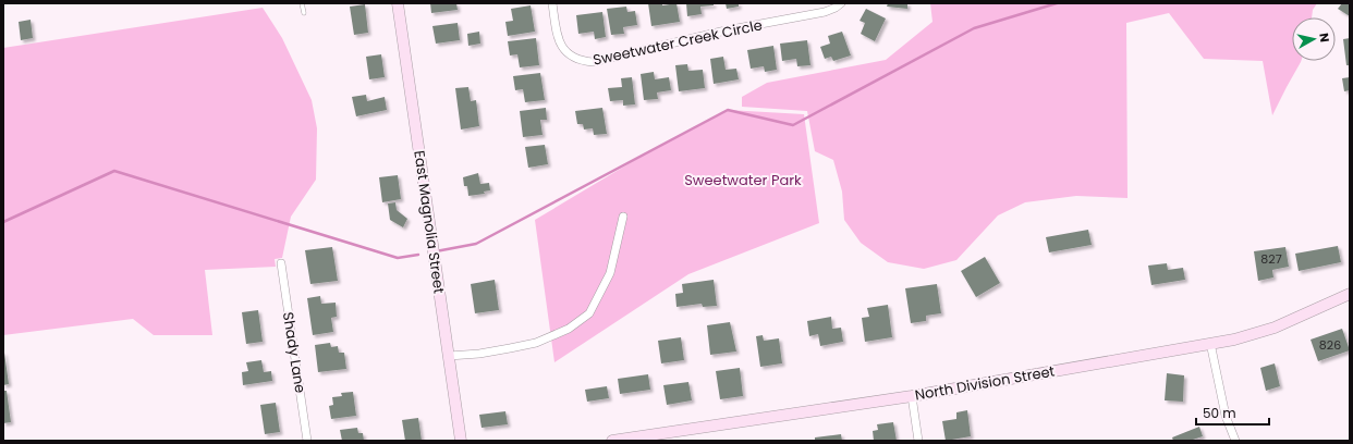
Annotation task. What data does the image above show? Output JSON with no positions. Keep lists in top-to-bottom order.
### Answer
{
  "streets": {
    "street": [
      "Sweetwater Creek Circle",
      "East Magnolia Street",
      "Shady Lane",
      "North Division Street"
    ]
  },
  "parks": ["Sweetwater Park"],
  "house_numbers": ["827", "826"],
  "scale_bar": "50 m",
  "north": "right"
}
